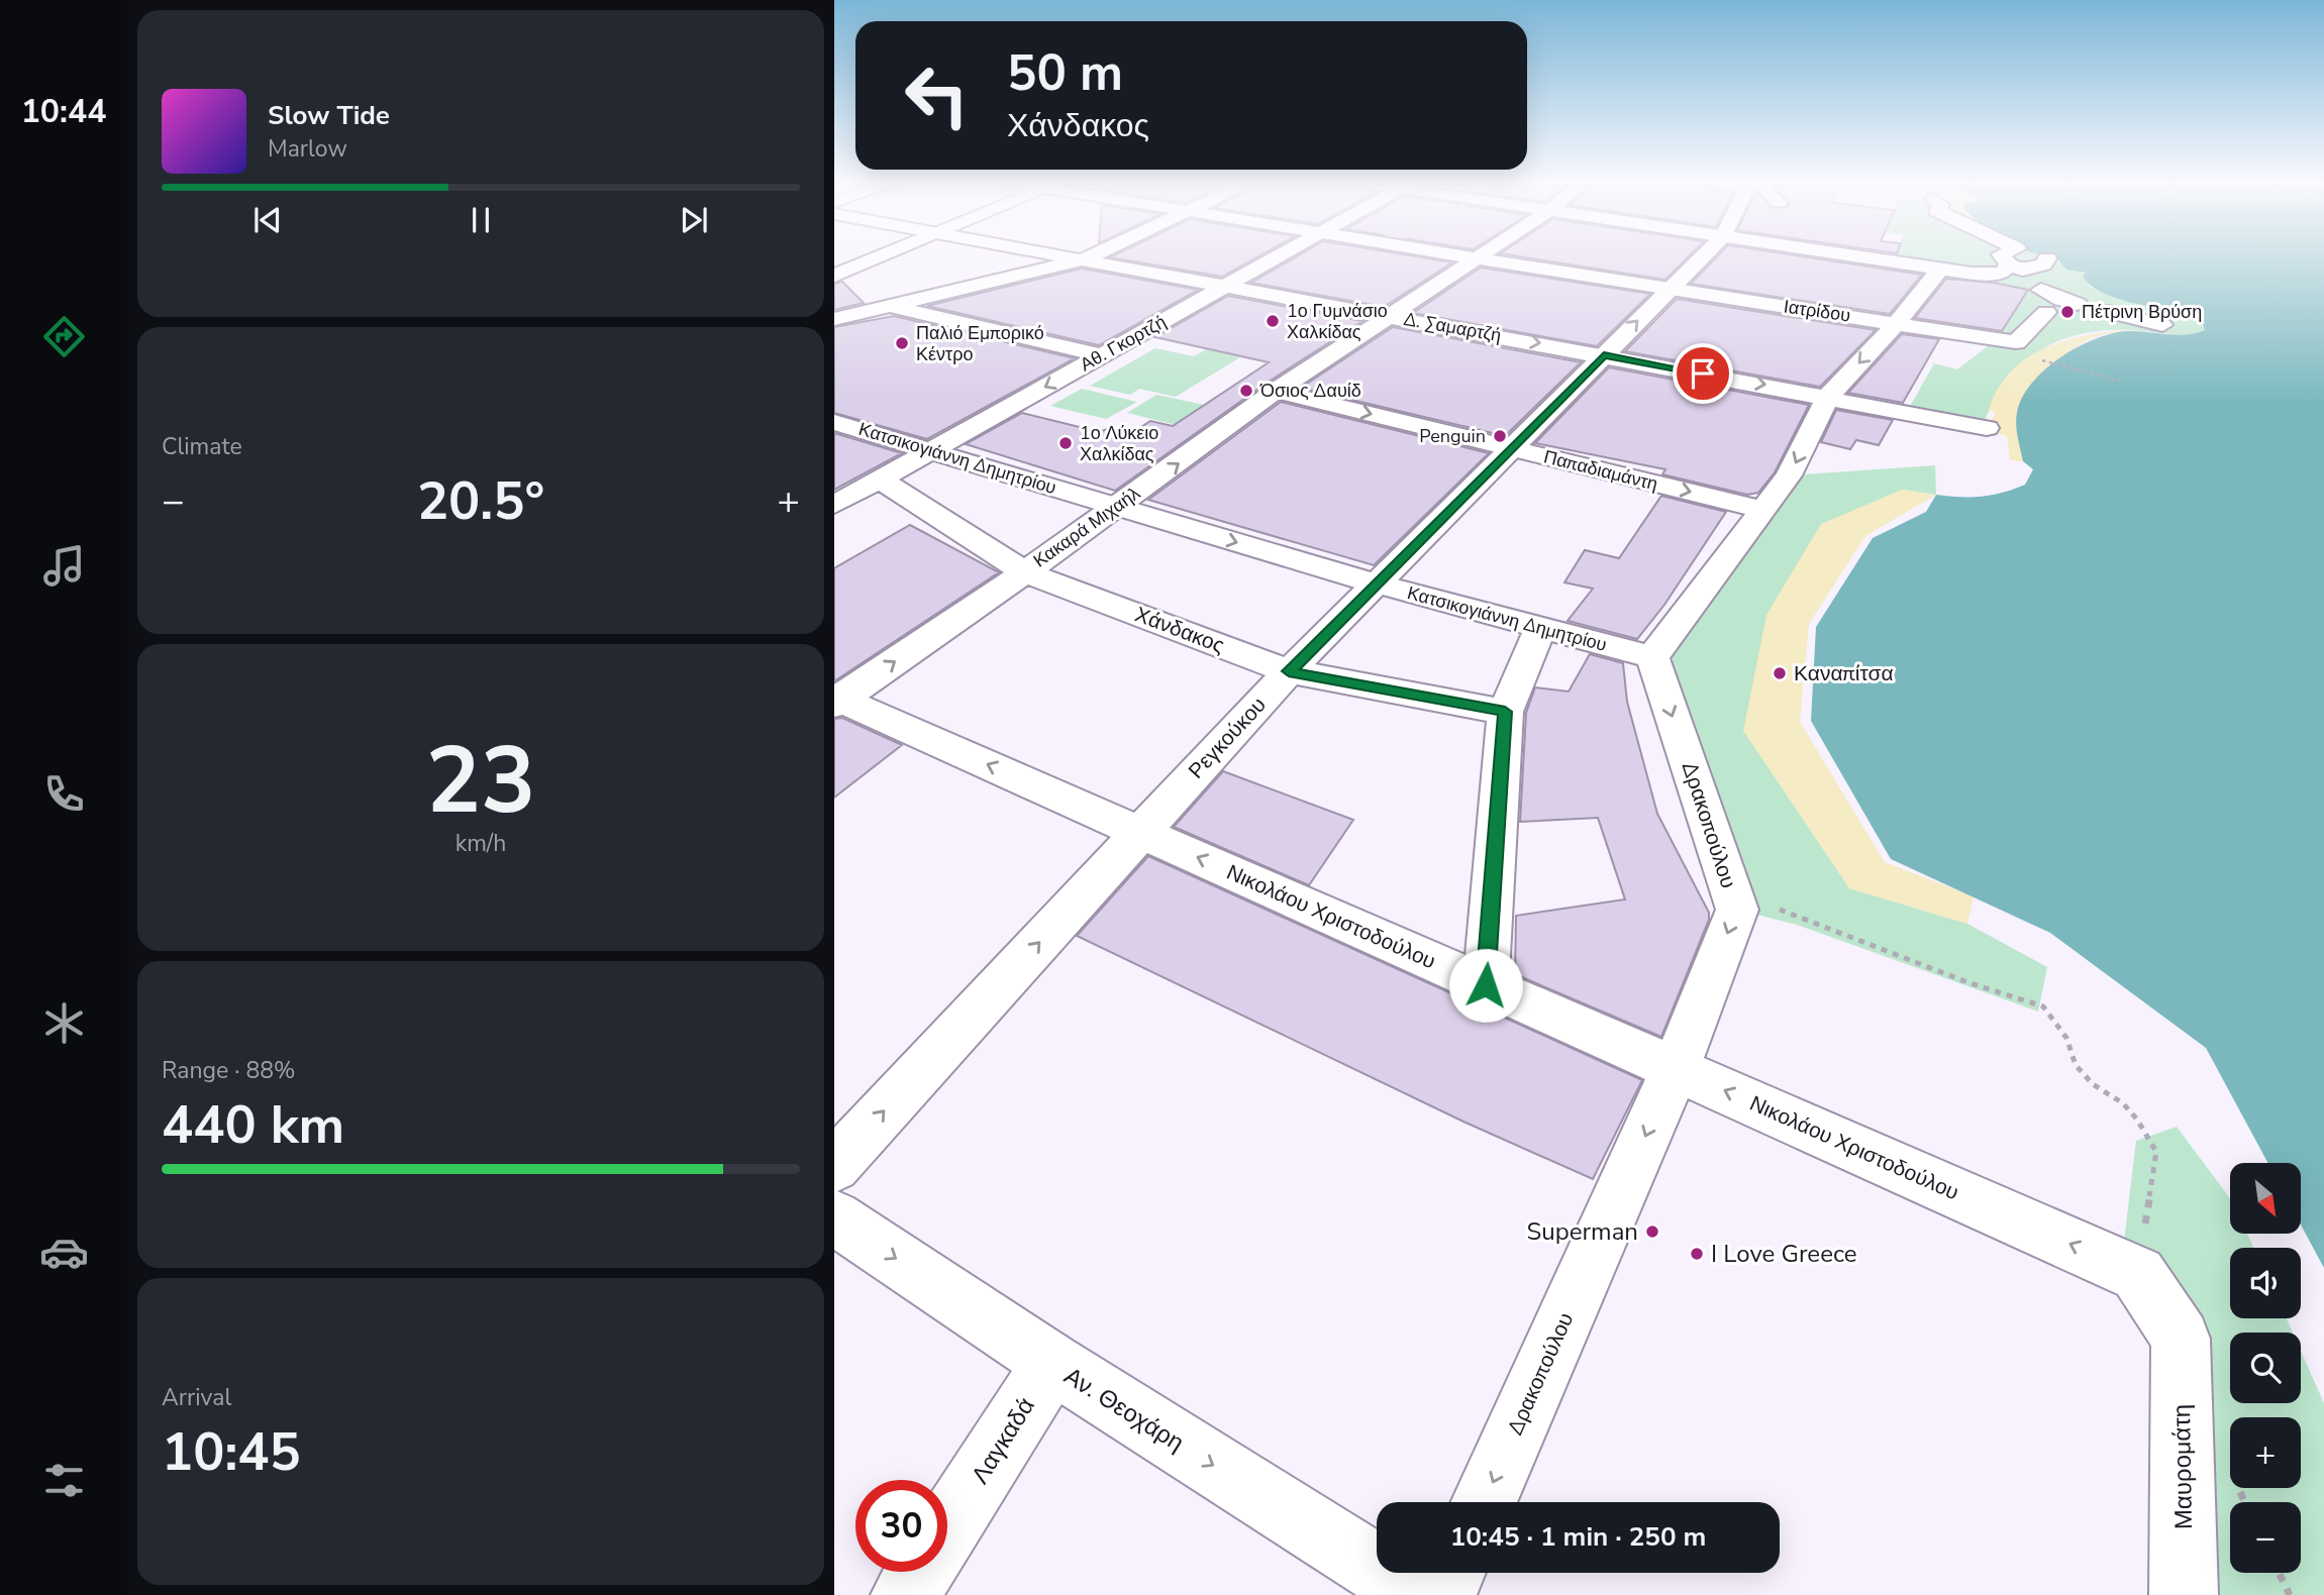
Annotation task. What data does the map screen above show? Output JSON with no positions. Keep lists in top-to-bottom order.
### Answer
{
  "streets": {
    "street": [
      "Ιατρίδου",
      "Δ. Σαμαρτζή",
      "Αθ. Γκορτζή",
      "Κατσικογιάννη Δημητρίου",
      "Παπαδιαμάντη",
      "Κακαρά Μιχαήλ",
      "Χάνδακος",
      "Ρεγκούκου",
      "Δρακοπούλου",
      "Νικολάου Χριστοδούλου",
      "Αν. Θεοχάρη",
      "Λαγκαδά",
      "Μαυρομάτη"
    ]
  },
  "crossings": [
    ["Ιατρίδου", "Κακαρά Μιχαήλ"],
    ["Ιατρίδου", "Ρεγκούκου"],
    ["Δ. Σαμαρτζή", "Αθ. Γκορτζή"],
    ["Δ. Σαμαρτζή", "Κακαρά Μιχαήλ"],
    ["Δ. Σαμαρτζή", "Ρεγκούκου"],
    ["Αθ. Γκορτζή", "Κατσικογιάννη Δημητρίου"],
    ["Αθ. Γκορτζή", "Χάνδακος"],
    ["Κατσικογιάννη Δημητρίου", "Κακαρά Μιχαήλ"],
    ["Κατσικογιάννη Δημητρίου", "Ρεγκούκου"],
    ["Κατσικογιάννη Δημητρίου", "Δρακοπούλου"],
    ["Παπαδιαμάντη", "Κακαρά Μιχαήλ"],
    ["Παπαδιαμάντη", "Ρεγκούκου"],
    ["Κακαρά Μιχαήλ", "Χάνδακος"],
    ["Κακαρά Μιχαήλ", "Νικολάου Χριστοδούλου"],
    ["Χάνδακος", "Ρεγκούκου"],
    ["Ρεγκούκου", "Νικολάου Χριστοδούλου"],
    ["Δρακοπούλου", "Νικολάου Χριστοδούλου"],
    ["Νικολάου Χριστοδούλου", "Μαυρομάτη"],
    ["Αν. Θεοχάρη", "Λαγκαδά"]
  ],
  "one_way": [
    "Δ. Σαμαρτζή",
    "Παπαδιαμάντη",
    "Ρεγκούκου",
    "Νικολάου Χριστοδούλου",
    "Αν. Θεοχάρη"
  ],
  "places": [
    "Πέτρινη Βρύση",
    "1ο Γυμνάσιο Χαλκίδας",
    "Παλιό Εμπορικό Κέντρο",
    "Όσιος Δαυίδ",
    "Penguin",
    "1ο Λύκειο Χαλκίδας",
    "Καναπίτσα",
    "Superman",
    "I Love Greece"
  ],
  "north": "bottom right",
  "page": {
    "tabs": "10:44",
    "turn": ["50 m", "Χάνδακος"],
    "song": ["Slow Tide", "Marlow"],
    "tile": [
      "Climate",
      ["23", "km/h"],
      ["Range · 88%", "440 km"],
      ["Arrival", "10:45"]
    ],
    "heat": ["−", "20.5°", "+"],
    "map_buttons": ["+", "−"],
    "limit": "30",
    "trip": "10:45 · 1 min · 250 m"
  }
}
